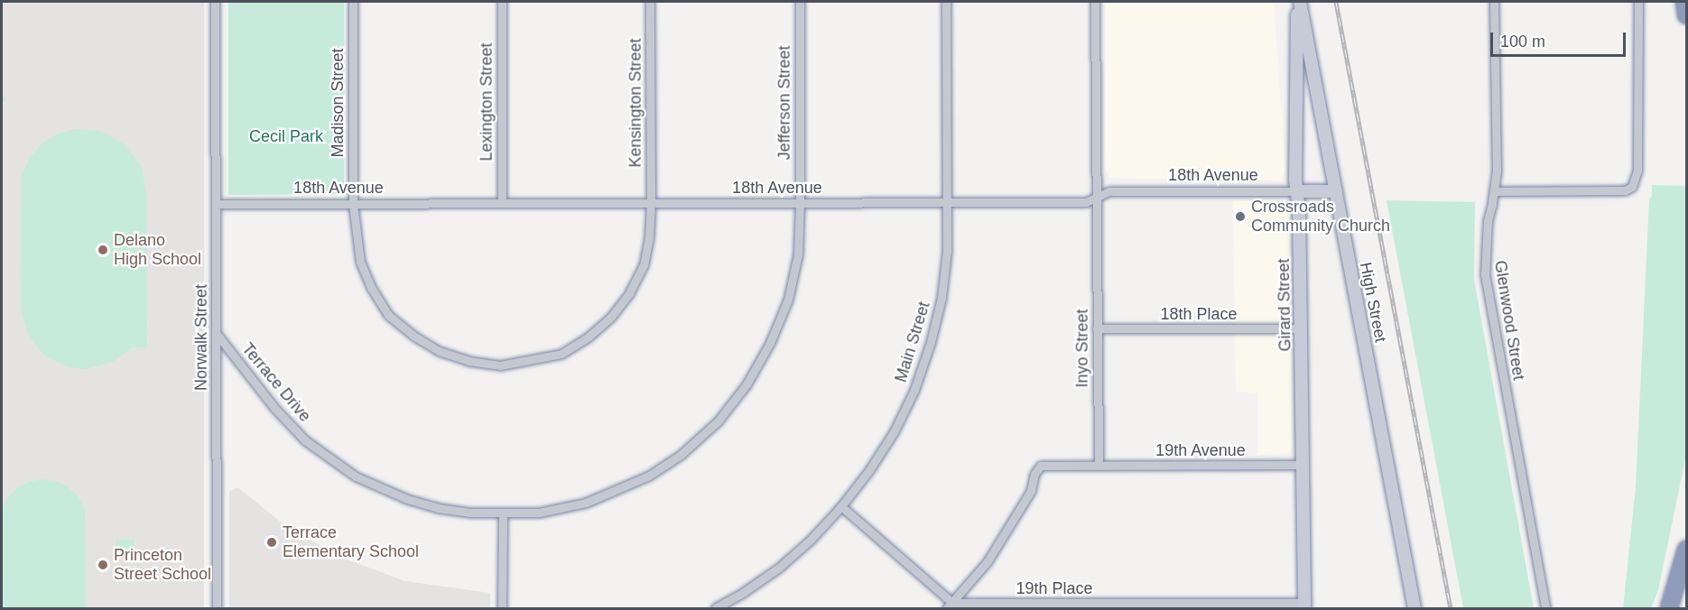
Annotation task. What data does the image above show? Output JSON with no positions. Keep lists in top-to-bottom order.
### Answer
{
  "streets": {
    "main road": ["18th Avenue", "High Street", "Girard Street"],
    "street": [
      "Lexington Street",
      "Madison Street",
      "Kensington Street",
      "Jefferson Street",
      "18th Place",
      "Glenwood Street",
      "Norwalk Street",
      "Main Street",
      "Inyo Street",
      "Terrace Drive",
      "19th Avenue",
      "19th Place"
    ]
  },
  "crossings": [
    ["Lexington Street", "18th Avenue"],
    ["Madison Street", "Kensington Street"],
    ["Madison Street", "18th Avenue"],
    ["Kensington Street", "18th Avenue"],
    ["Jefferson Street", "18th Avenue"],
    ["Jefferson Street", "Terrace Drive"],
    ["18th Avenue", "High Street"],
    ["18th Avenue", "Girard Street"],
    ["18th Avenue", "Norwalk Street"],
    ["18th Avenue", "Main Street"],
    ["18th Avenue", "Inyo Street"],
    ["18th Avenue", "Terrace Drive"],
    ["High Street", "Girard Street"],
    ["Girard Street", "18th Place"],
    ["Girard Street", "19th Avenue"],
    ["Girard Street", "19th Place"],
    ["18th Place", "Inyo Street"],
    ["Norwalk Street", "Terrace Drive"],
    ["Inyo Street", "19th Avenue"]
  ],
  "parks": ["Cecil Park"],
  "places": [
    "Crossroads Community Church",
    "Delano High School",
    "Terrace Elementary School",
    "Princeton Street School"
  ],
  "scale_bar": "100 m"
}
